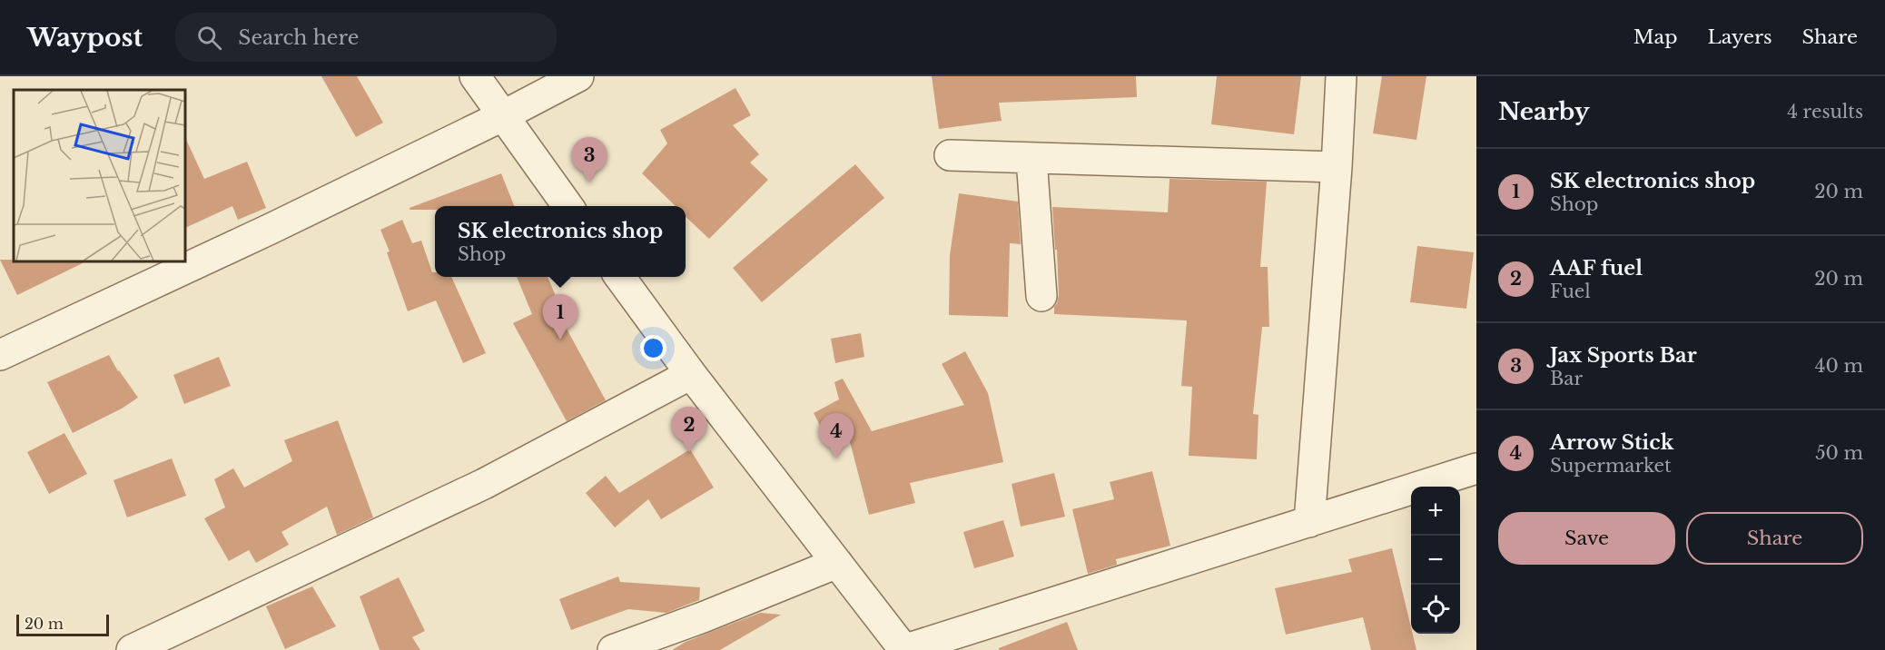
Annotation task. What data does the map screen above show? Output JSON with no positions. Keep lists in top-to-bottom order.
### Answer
{
  "scale_bar": "20 m",
  "page": {
    "header": "Waypost",
    "search": "Search here",
    "nav": ["Map", "Layers", "Share"],
    "heading": ["Nearby", "4 results"],
    "pins": [
      "3",
      "1",
      "2",
      "4"
    ],
    "list": [
      {
        "mark": "1",
        "name": "SK electronics shop",
        "note": "Shop",
        "value": "20 m"
      },
      {
        "mark": "2",
        "name": "AAF fuel",
        "note": "Fuel",
        "value": "20 m"
      },
      {
        "mark": "3",
        "name": "Jax Sports Bar",
        "note": "Bar",
        "value": "40 m"
      },
      {
        "mark": "4",
        "name": "Arrow Stick",
        "note": "Supermarket",
        "value": "50 m"
      }
    ],
    "popup": ["SK electronics shop", "Shop"],
    "map_buttons": ["+", "−"],
    "buttons": ["Save", "Share"],
    "scale": "20 m"
  }
}
